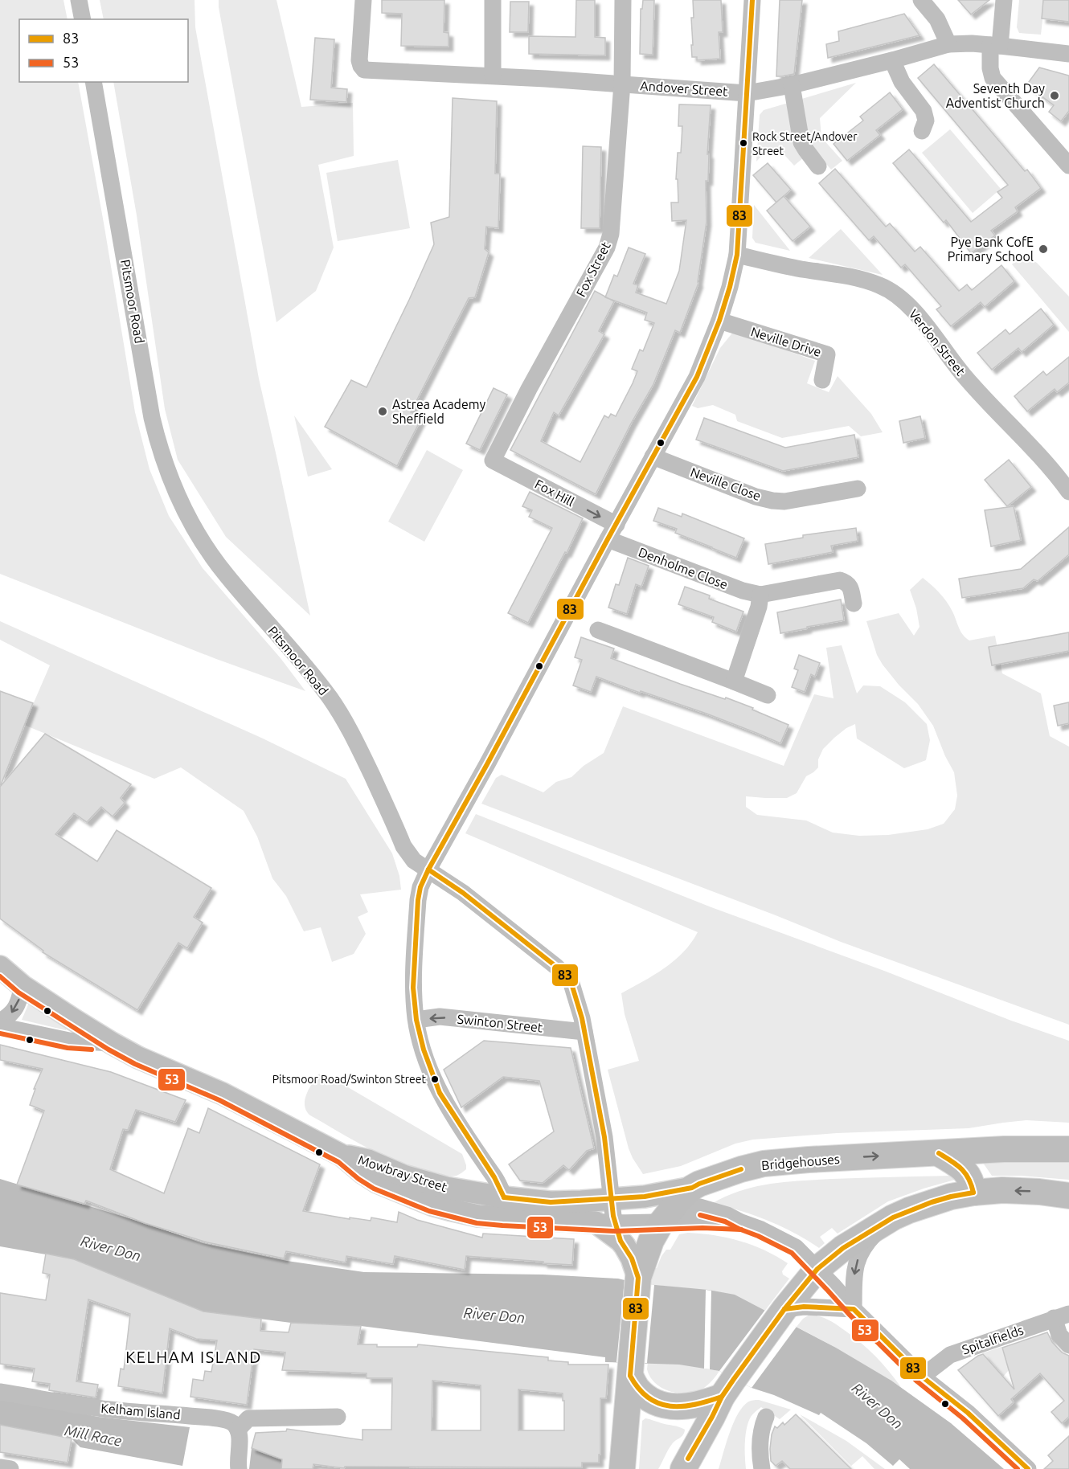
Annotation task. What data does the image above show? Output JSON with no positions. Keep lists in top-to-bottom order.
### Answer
{
  "streets": {
    "highway": ["Bridgehouses"],
    "main road": ["Mowbray Street"],
    "street": [
      "Andover Street",
      "Fox Street",
      "Pitsmoor Road",
      "Neville Drive",
      "Verdon Street",
      "Neville Close",
      "Fox Hill",
      "Denholme Close",
      "Swinton Street",
      "Spitalfields",
      "Kelham Island"
    ]
  },
  "crossings": [
    ["Andover Street", "Fox Street"],
    ["Fox Street", "Fox Hill"],
    ["Pitsmoor Road", "Swinton Street"],
    ["Pitsmoor Road", "Mowbray Street"],
    ["Fox Hill", "Denholme Close"],
    ["Bridgehouses", "Mowbray Street"]
  ],
  "one_way": ["Fox Hill", "Swinton Street"],
  "districts": ["KELHAM ISLAND"],
  "water": ["River Don", "Mill Race"],
  "places": [
    "Seventh Day Adventist Church",
    "Rock Street/Andover Street",
    "Pye Bank CofE Primary School",
    "Astrea Academy Sheffield",
    "Pitsmoor Road/Swinton Street"
  ],
  "lines": ["transit line 83", "transit line 53"],
  "legend": ["83", "53"]
}
